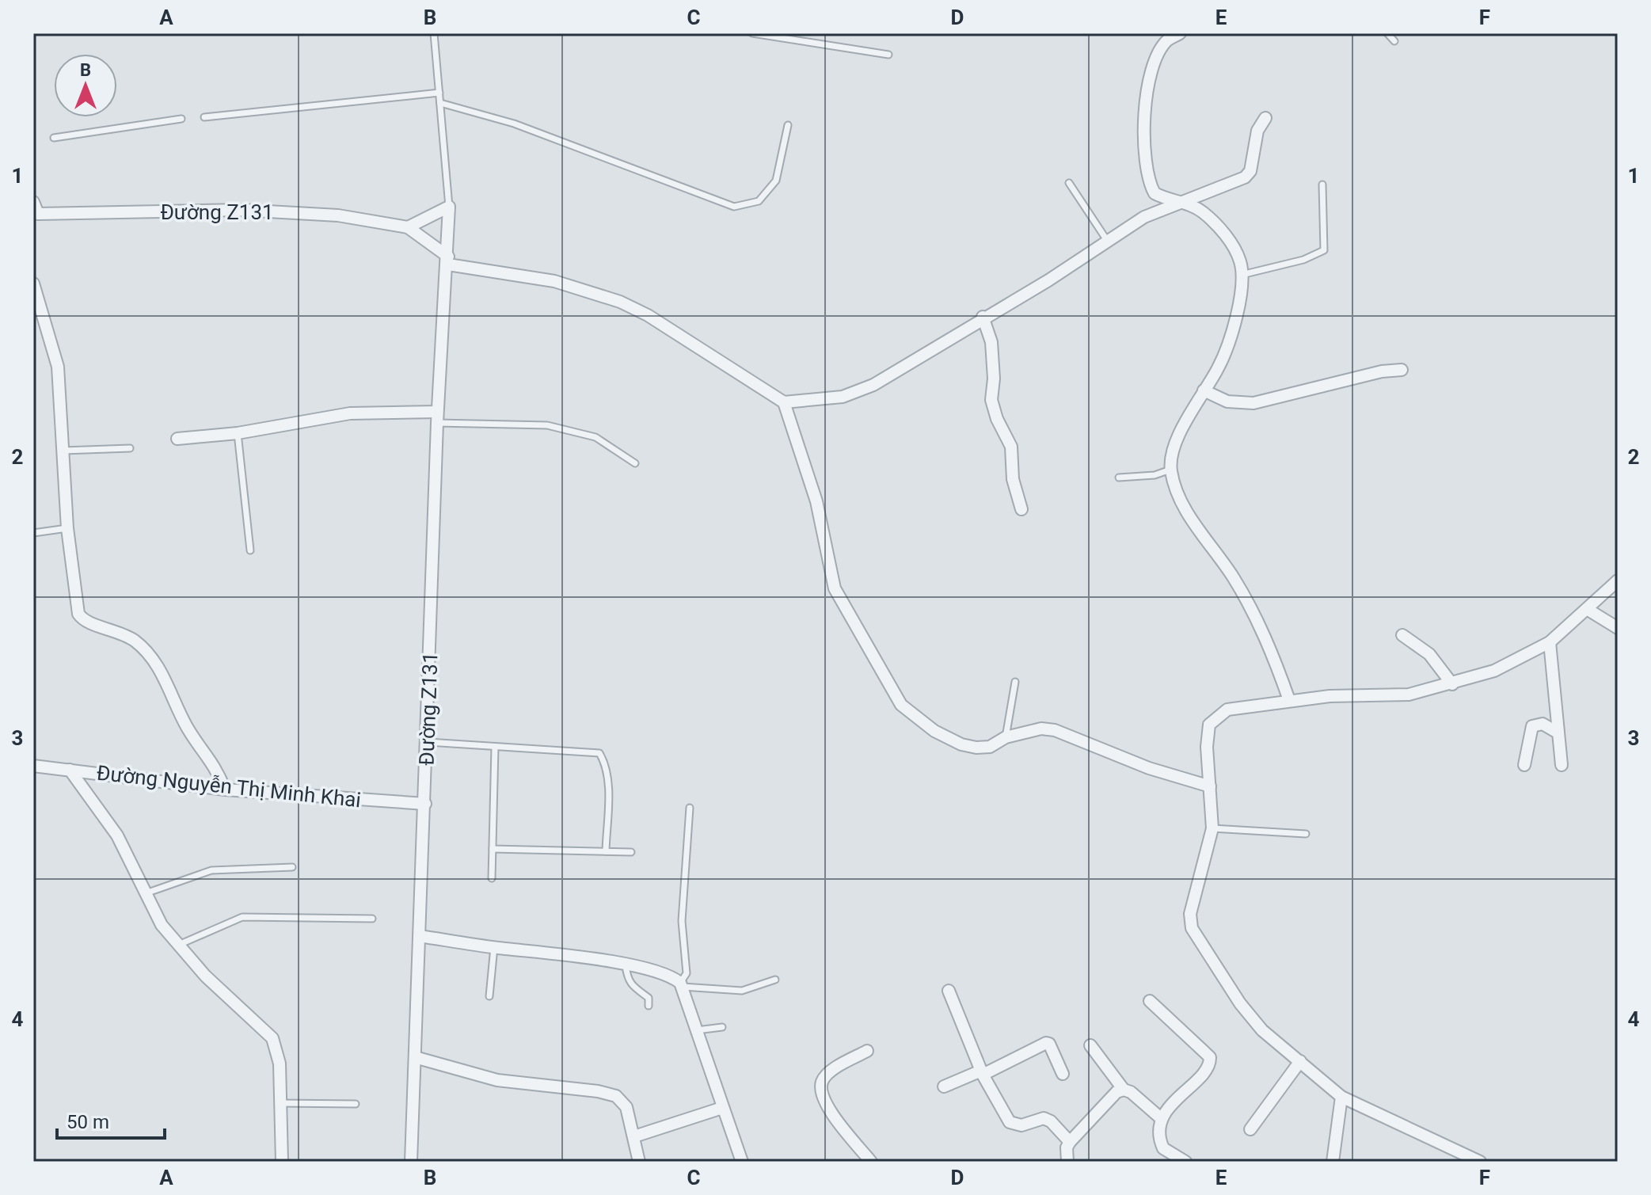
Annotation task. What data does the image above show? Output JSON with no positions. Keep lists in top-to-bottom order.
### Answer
{
  "streets": {
    "street": ["Đường Z131", "Đường Nguyễn Thị Minh Khai"]
  },
  "crossings": [
    ["Đường Z131", "Đường Nguyễn Thị Minh Khai"]
  ],
  "scale_bar": "50 m",
  "north": "top",
  "grid": {
    "columns": [
      "A",
      "B",
      "C",
      "D",
      "E",
      "F"
    ],
    "rows": [
      "1",
      "2",
      "3",
      "4"
    ]
  }
}
